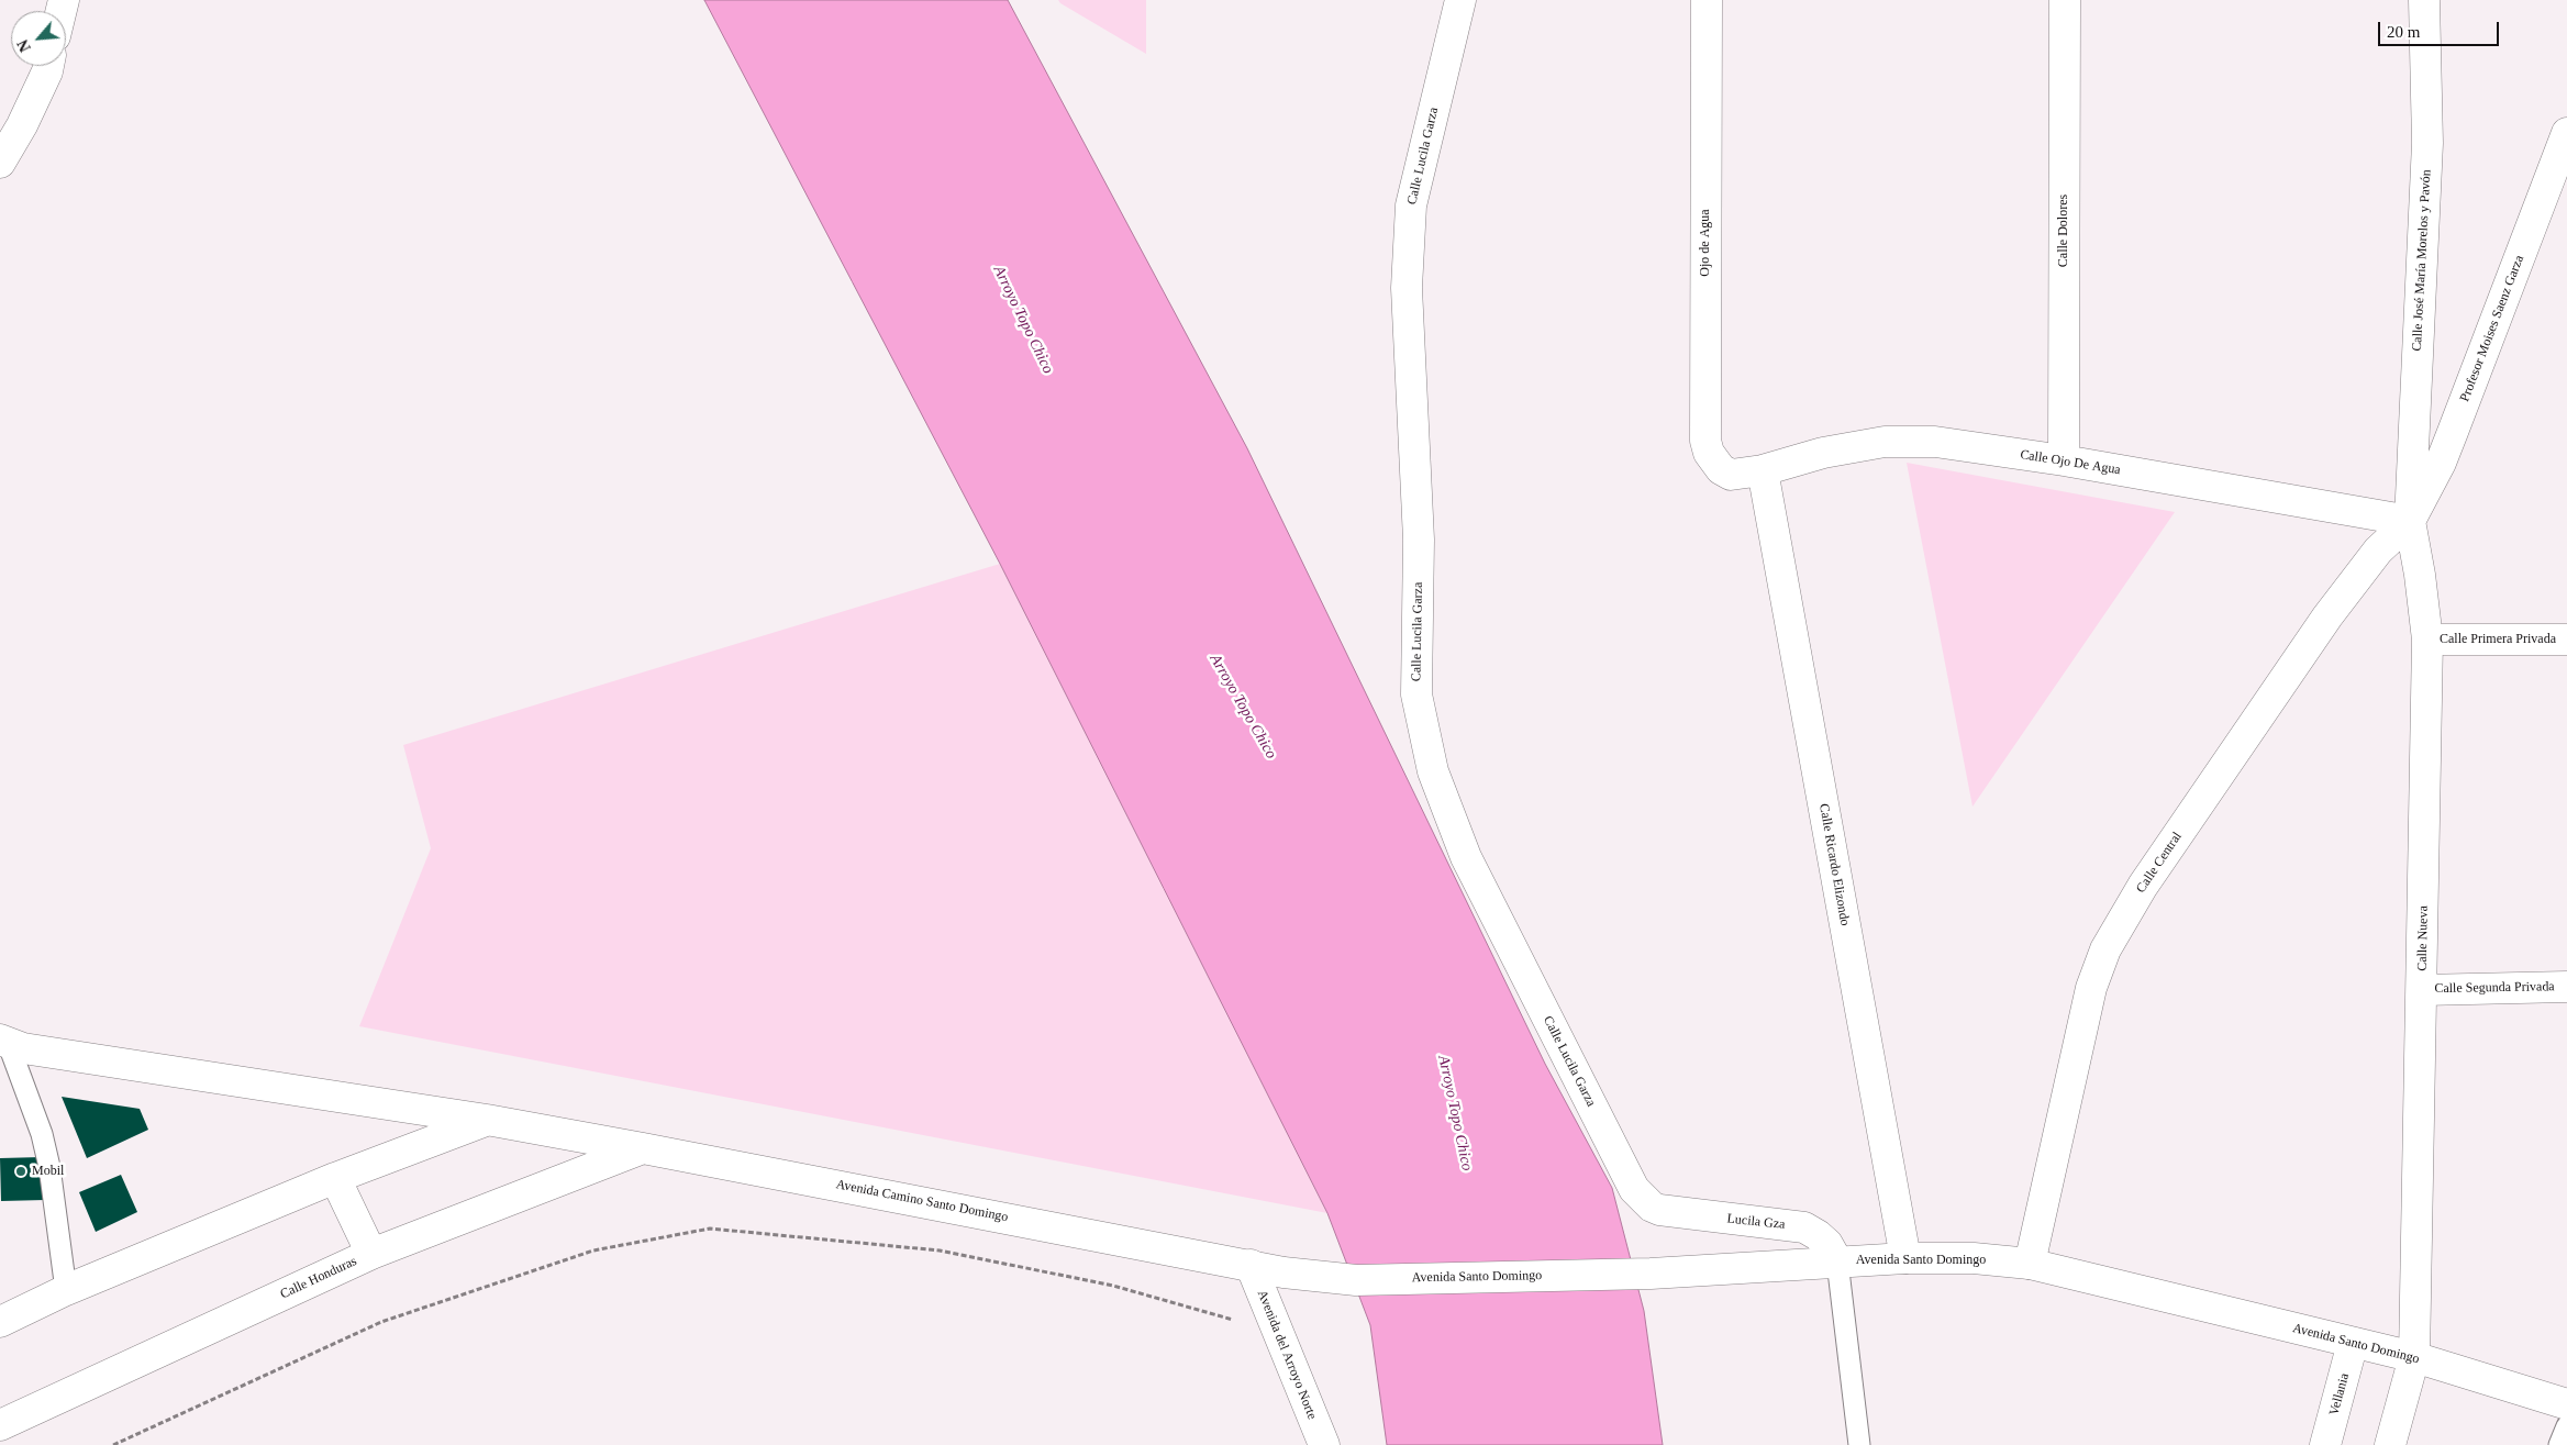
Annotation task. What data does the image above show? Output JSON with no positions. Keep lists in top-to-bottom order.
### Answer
{
  "streets": {
    "street": [
      "Calle Lucila Garza",
      "Calle Dolores",
      "Ojo de Agua",
      "Calle José María Morelos y Pavón",
      "Profesor Moises Saenz Garza",
      "Calle Ojo De Agua",
      "Calle Primera Privada",
      "Calle Central",
      "Calle Ricardo Elizondo",
      "Calle Nueva",
      "Calle Segunda Privada",
      "Avenida Camino Santo Domingo",
      "Lucila Gza",
      "Avenida Santo Domingo",
      "Calle Honduras",
      "Avenida del Arroyo Norte",
      "Vellania"
    ]
  },
  "crossings": [
    ["Calle Lucila Garza", "Lucila Gza"],
    ["Calle Dolores", "Calle Ojo De Agua"],
    ["Ojo de Agua", "Calle Ojo De Agua"],
    ["Calle José María Morelos y Pavón", "Profesor Moises Saenz Garza"],
    ["Calle José María Morelos y Pavón", "Calle Ojo De Agua"],
    ["Calle José María Morelos y Pavón", "Calle Central"],
    ["Calle José María Morelos y Pavón", "Calle Nueva"],
    ["Profesor Moises Saenz Garza", "Calle Ojo De Agua"],
    ["Profesor Moises Saenz Garza", "Calle Central"],
    ["Profesor Moises Saenz Garza", "Calle Nueva"],
    ["Calle Ojo De Agua", "Calle Central"],
    ["Calle Ojo De Agua", "Calle Ricardo Elizondo"],
    ["Calle Ojo De Agua", "Calle Nueva"],
    ["Calle Primera Privada", "Calle Nueva"],
    ["Calle Central", "Calle Nueva"],
    ["Calle Central", "Avenida Santo Domingo"],
    ["Calle Ricardo Elizondo", "Avenida Santo Domingo"],
    ["Calle Nueva", "Calle Segunda Privada"],
    ["Calle Nueva", "Avenida Santo Domingo"],
    ["Avenida Camino Santo Domingo", "Avenida Santo Domingo"],
    ["Avenida Camino Santo Domingo", "Calle Honduras"],
    ["Avenida Camino Santo Domingo", "Avenida del Arroyo Norte"],
    ["Lucila Gza", "Avenida Santo Domingo"],
    ["Avenida Santo Domingo", "Vellania"]
  ],
  "water": ["Arroyo Topo Chico"],
  "places": ["Mobil"],
  "scale_bar": "20 m",
  "north": "bottom left"
}
